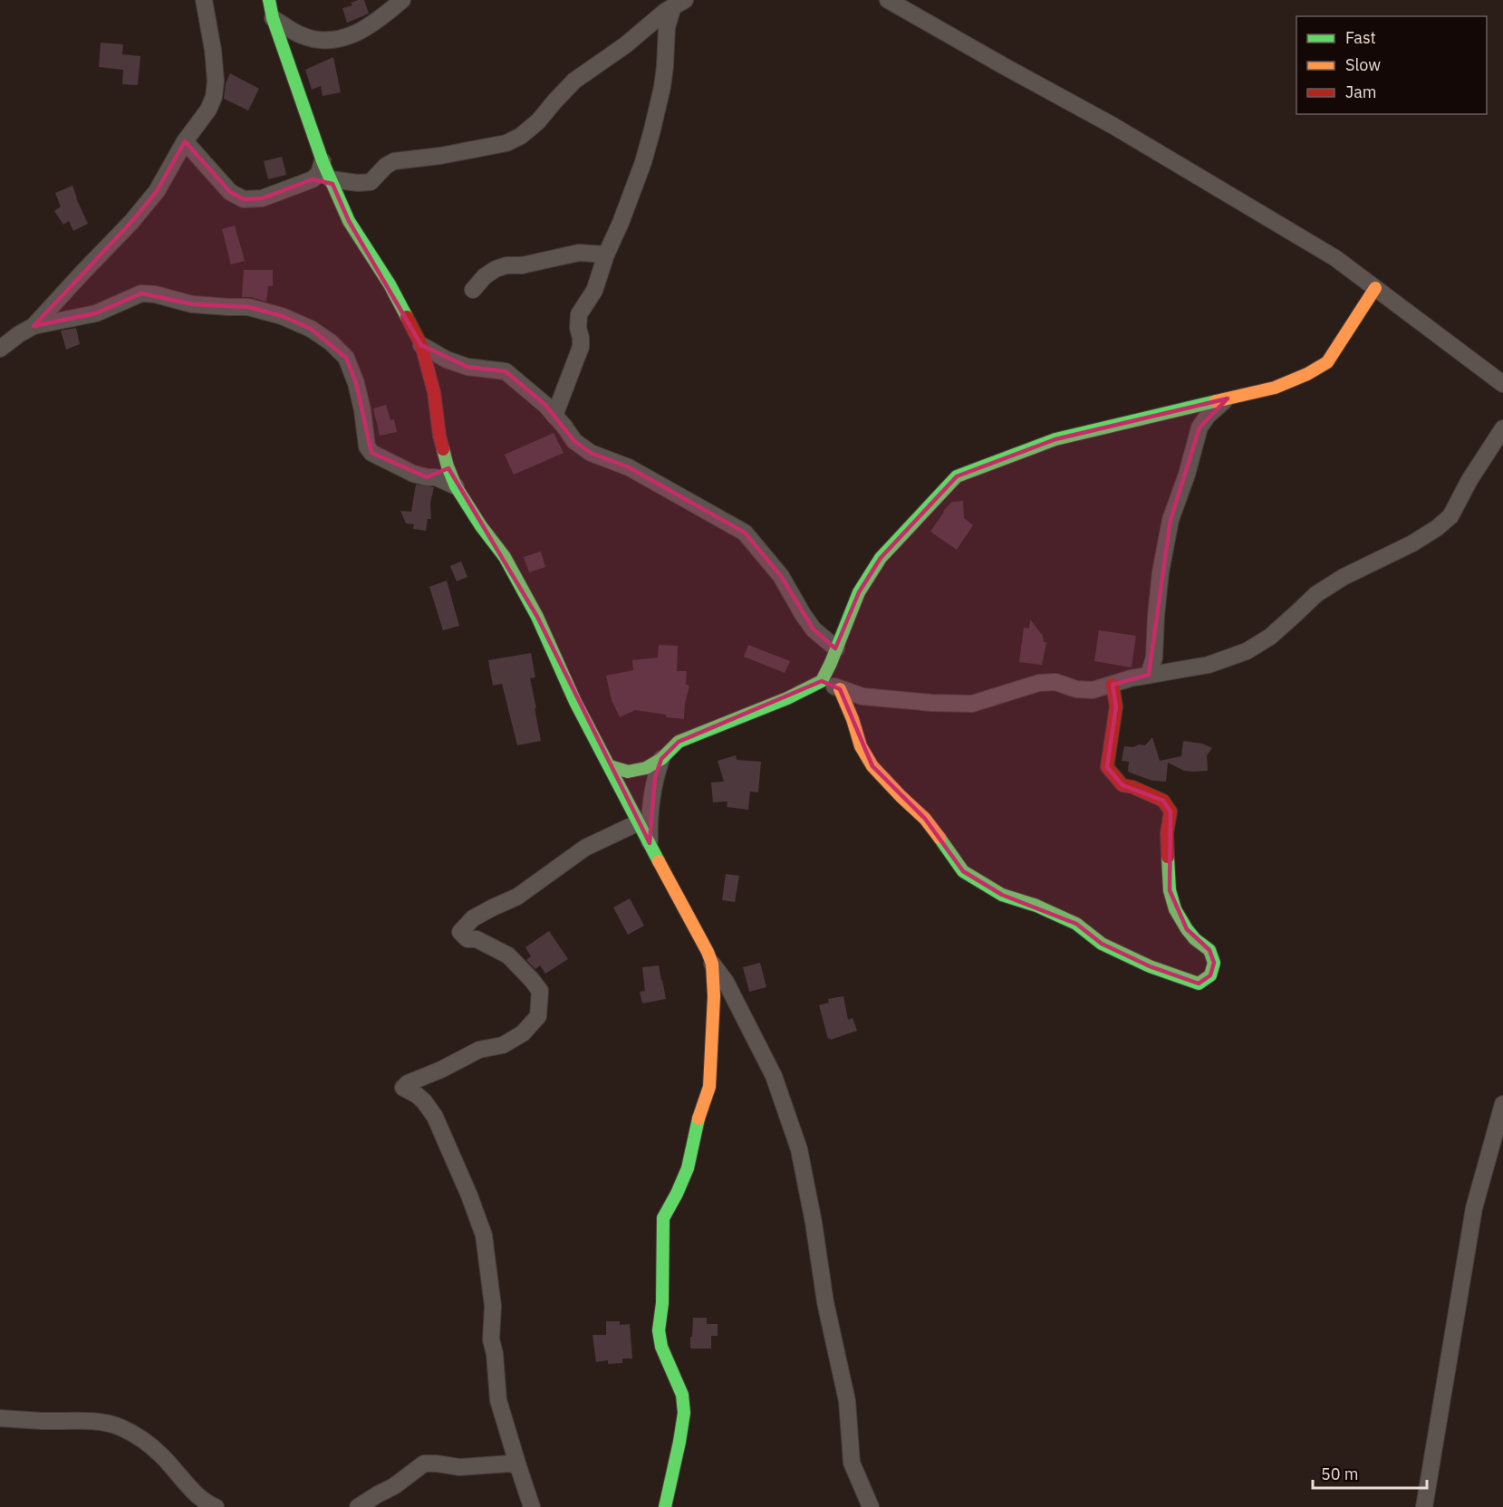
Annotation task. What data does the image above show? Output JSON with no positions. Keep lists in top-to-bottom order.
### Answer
{
  "legend": ["Fast", "Slow", "Jam"],
  "scale_bar": "50 m"
}
